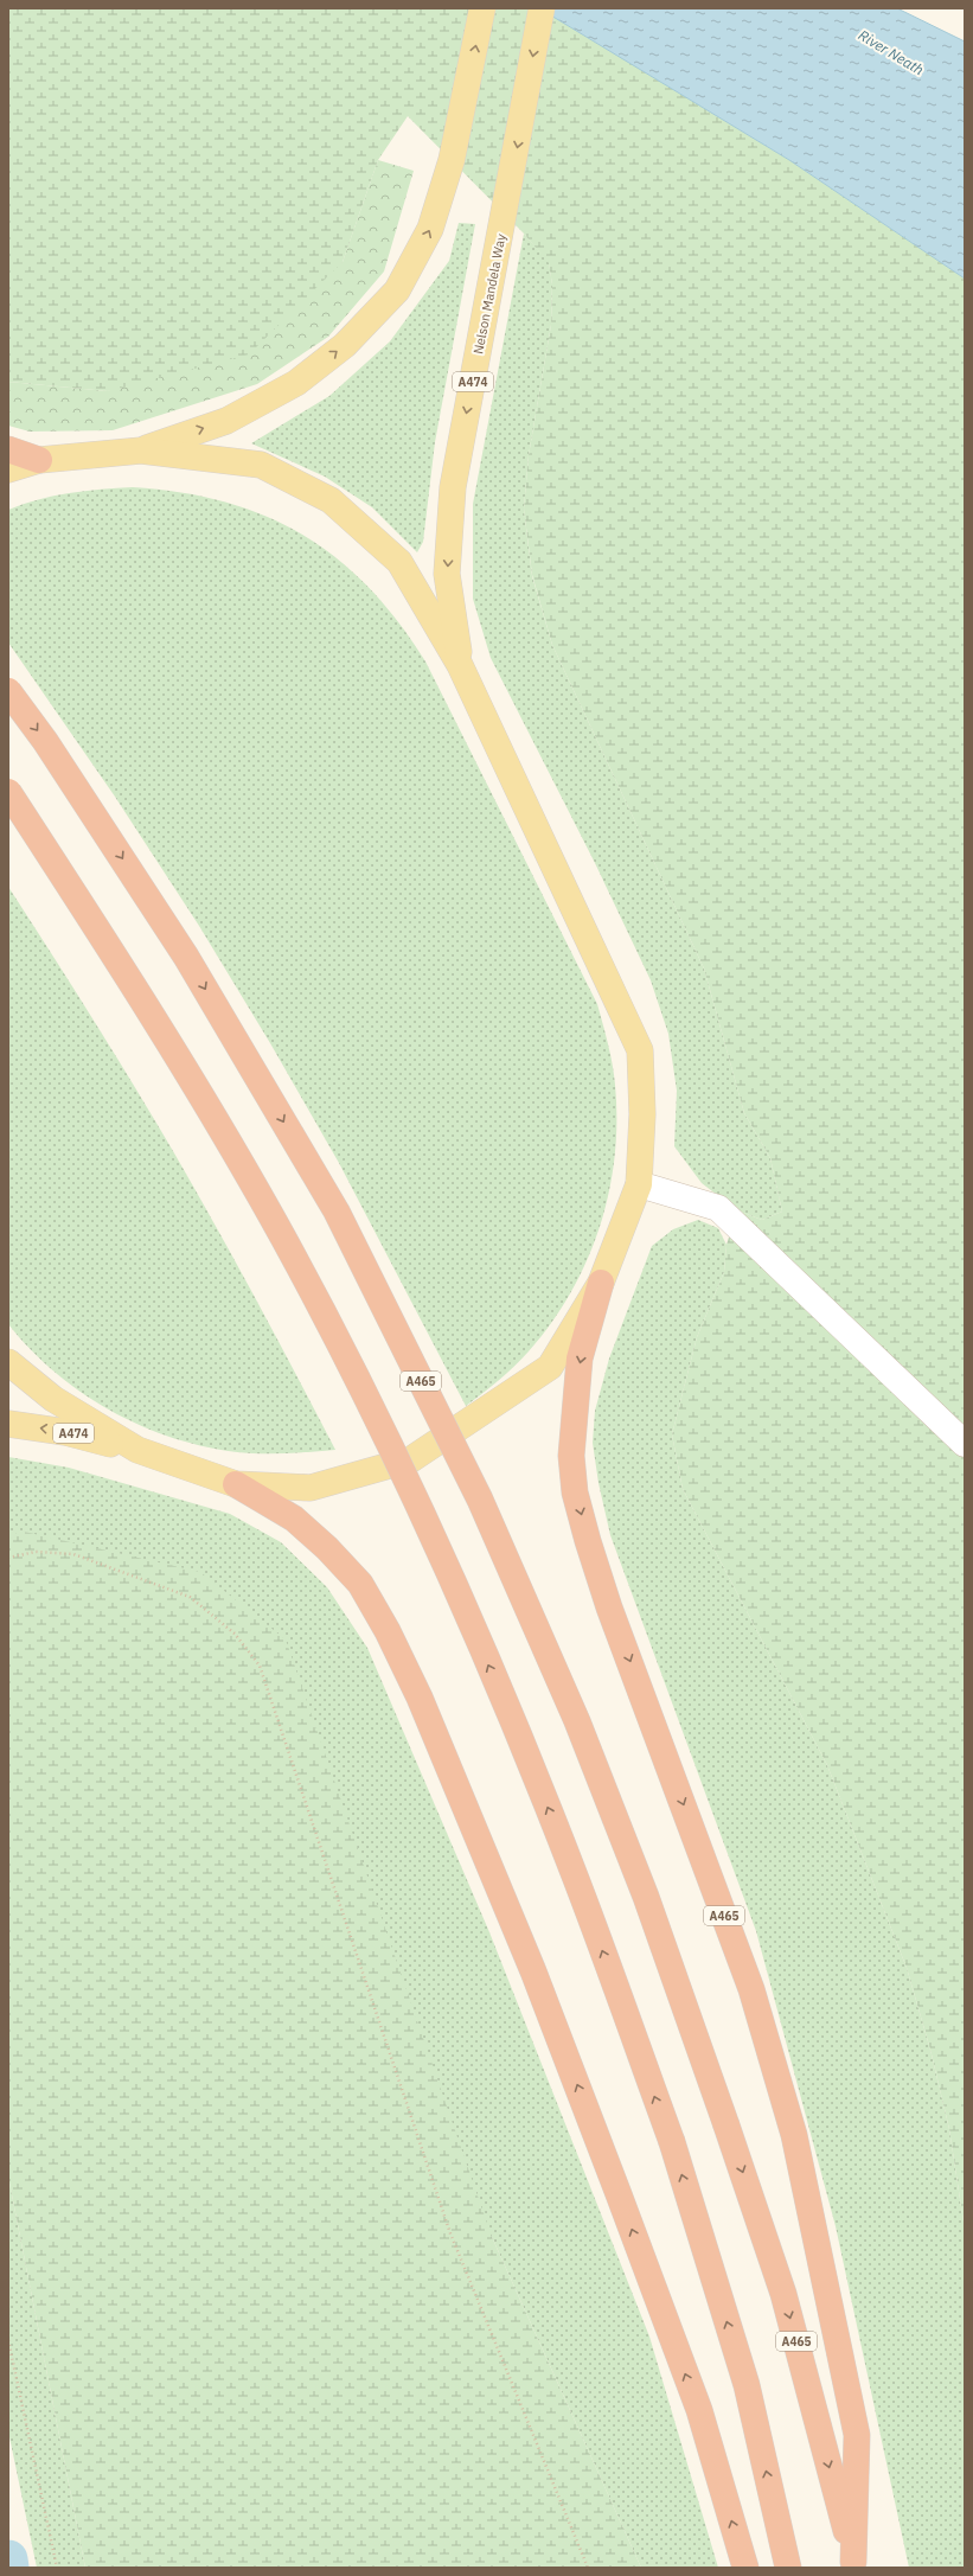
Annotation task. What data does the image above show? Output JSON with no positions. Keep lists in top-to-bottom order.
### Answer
{
  "streets": {
    "highway": ["A465"],
    "main road": ["Nelson Mandela Way", "A474"]
  },
  "one_way": ["Nelson Mandela Way"],
  "water": ["River Neath"]
}
